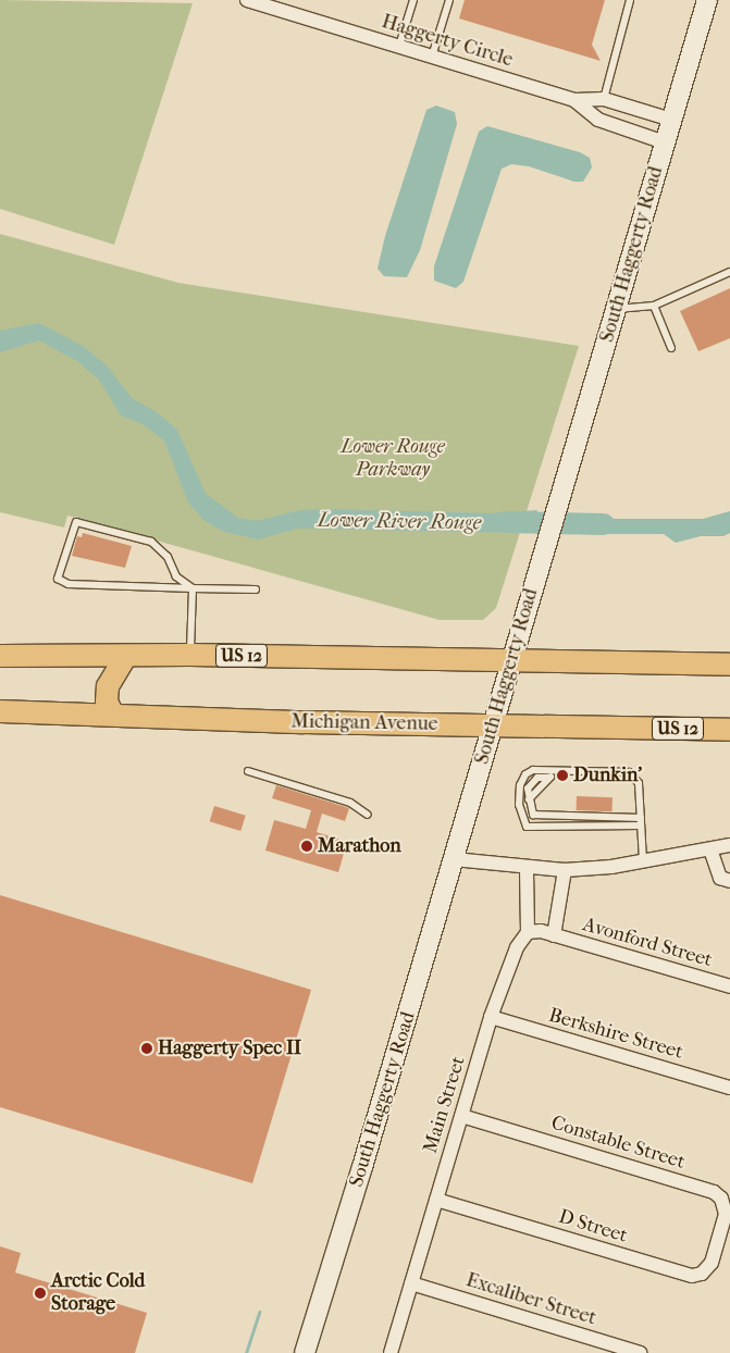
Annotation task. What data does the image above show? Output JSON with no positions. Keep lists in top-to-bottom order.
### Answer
{
  "streets": {
    "main road": ["South Haggerty Road", "US 12", "Michigan Avenue"],
    "street": [
      "Haggerty Circle",
      "Avonford Street",
      "Berkshire Street",
      "Main Street",
      "Constable Street",
      "D Street",
      "Excaliber Street"
    ]
  },
  "crossings": [
    ["Haggerty Circle", "South Haggerty Road"],
    ["South Haggerty Road", "US 12"],
    ["South Haggerty Road", "Michigan Avenue"],
    ["Avonford Street", "Main Street"],
    ["Berkshire Street", "Main Street"],
    ["Main Street", "Constable Street"],
    ["Main Street", "D Street"],
    ["Main Street", "Excaliber Street"],
    ["Constable Street", "D Street"]
  ],
  "water": ["Lower River Rouge"],
  "parks": ["Lower Rouge Parkway"],
  "places": [
    "Dunkin'",
    "Marathon",
    "Haggerty Spec II",
    "Arctic Cold Storage"
  ]
}
